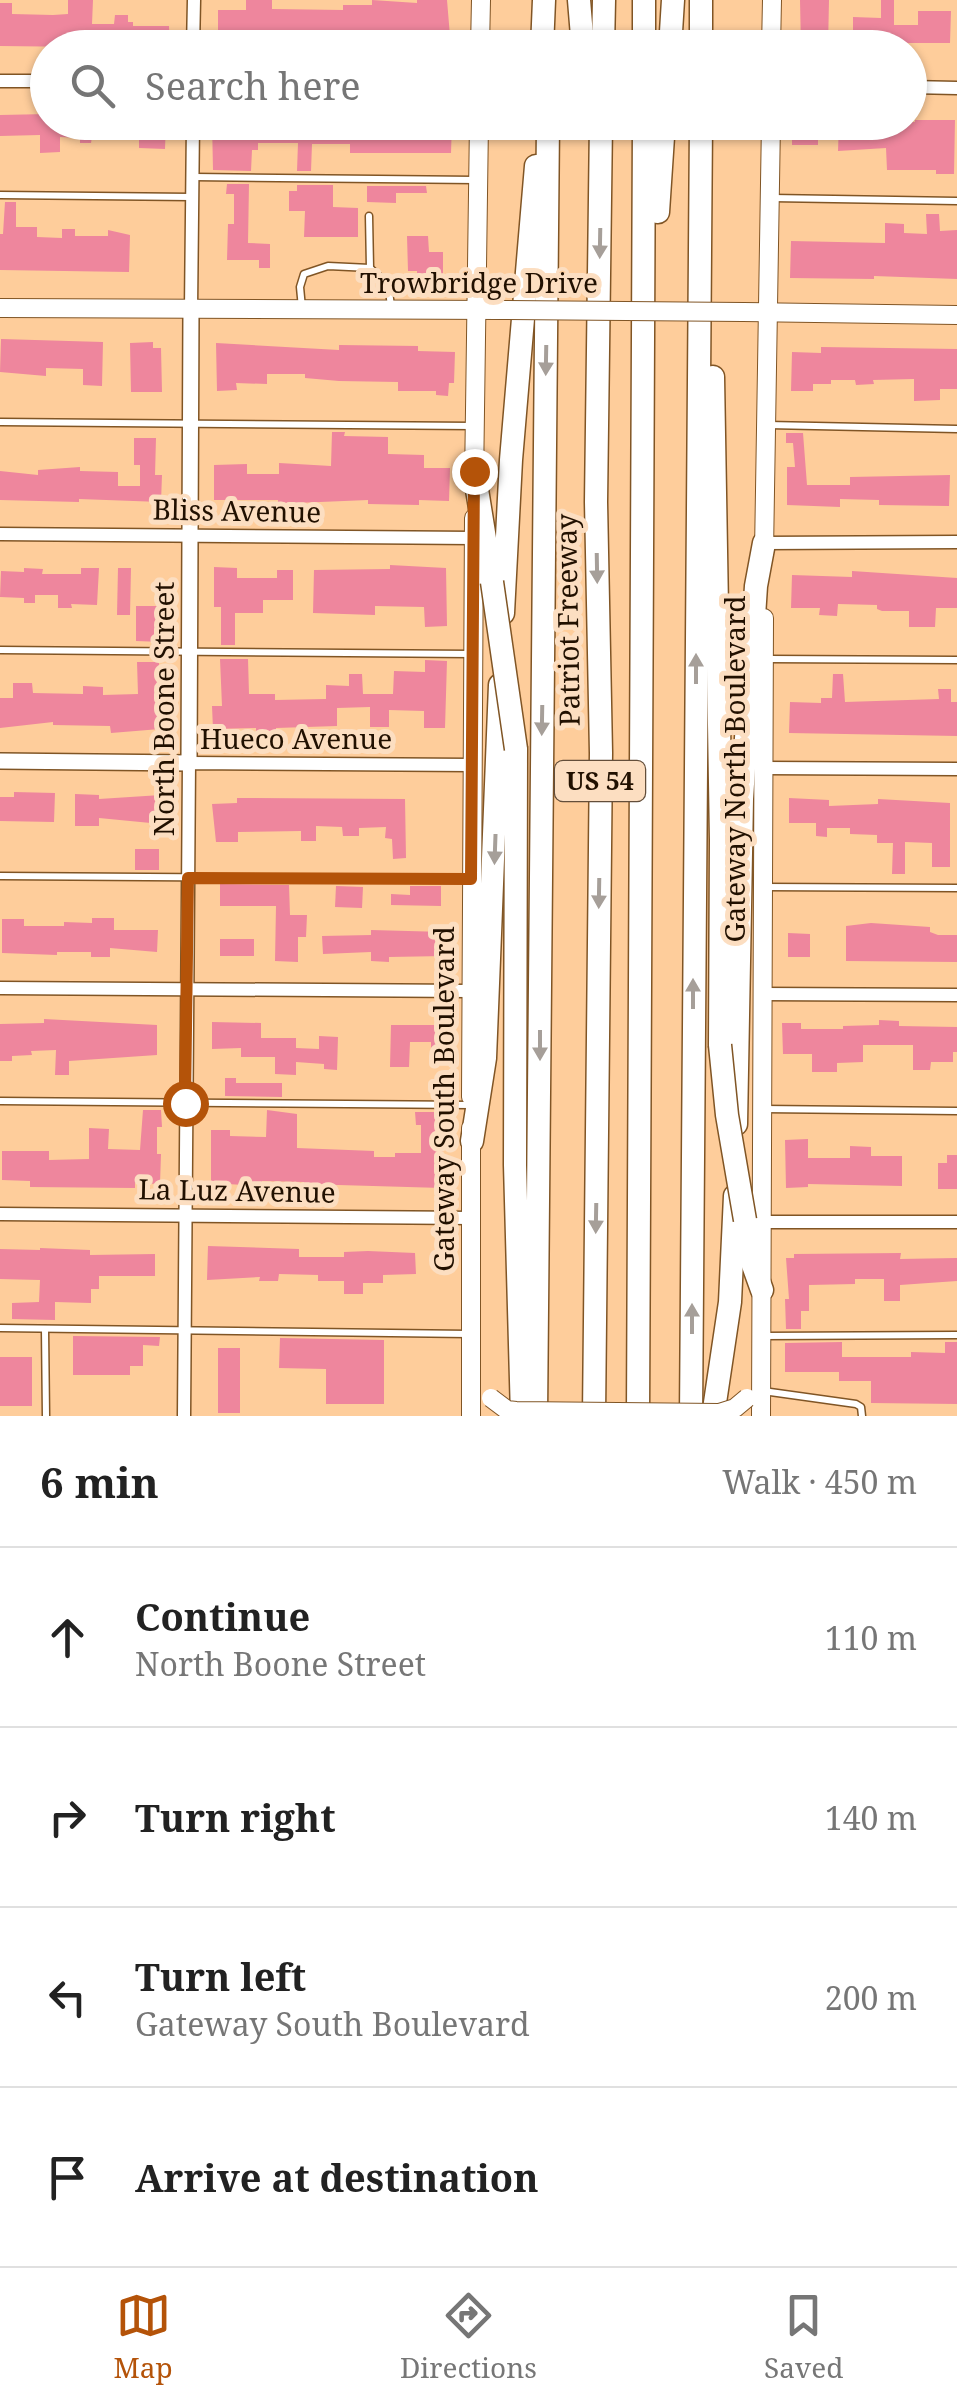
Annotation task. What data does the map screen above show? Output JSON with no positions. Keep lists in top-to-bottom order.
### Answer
{
  "streets": {
    "highway": ["Patriot Freeway", "US 54"],
    "main road": ["Trowbridge Drive", "Gateway North Boulevard", "Gateway South Boulevard"],
    "street": [
      "Bliss Avenue",
      "North Boone Street",
      "Hueco Avenue",
      "La Luz Avenue"
    ]
  },
  "crossings": [
    ["Trowbridge Drive", "North Boone Street"],
    ["Trowbridge Drive", "Gateway North Boulevard"],
    ["Trowbridge Drive", "Gateway South Boulevard"],
    ["Bliss Avenue", "North Boone Street"],
    ["Bliss Avenue", "Gateway South Boulevard"],
    ["North Boone Street", "Hueco Avenue"],
    ["North Boone Street", "La Luz Avenue"],
    ["Hueco Avenue", "Gateway South Boulevard"],
    ["Gateway South Boulevard", "La Luz Avenue"]
  ],
  "page": {
    "search": "Search here",
    "heading": ["6 min", "Walk · 450 m"],
    "list": [
      ["Continue", "North Boone Street", "110 m"],
      ["Turn right", "140 m"],
      ["Turn left", "Gateway South Boulevard", "200 m"],
      "Arrive at destination"
    ],
    "nav": ["Map", "Directions", "Saved"]
  }
}
